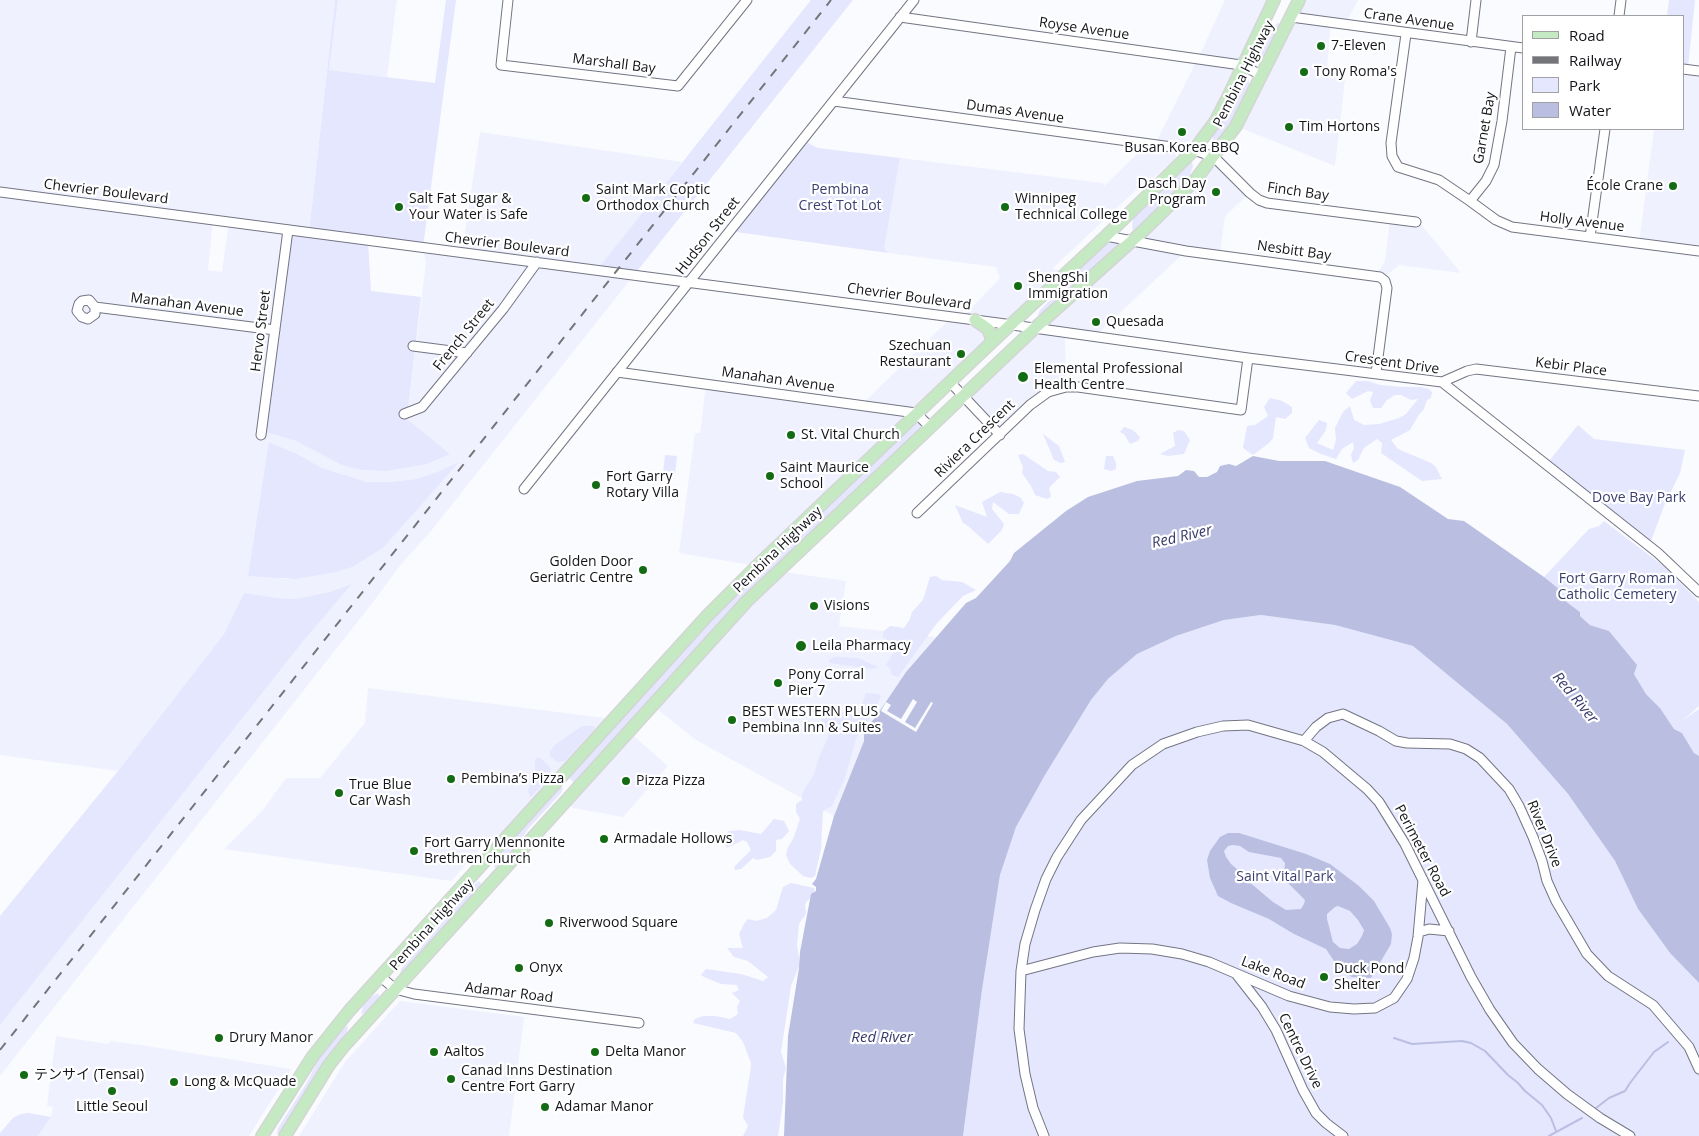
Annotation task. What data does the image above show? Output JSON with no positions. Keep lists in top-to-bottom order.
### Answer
{
  "streets": {
    "main road": ["Pembina Highway"],
    "street": [
      "Crane Avenue",
      "Royse Avenue",
      "Marshall Bay",
      "Dumas Avenue",
      "Garnet Bay",
      "Chevrier Boulevard",
      "Finch Bay",
      "Holly Avenue",
      "Hudson Street",
      "Nesbitt Bay",
      "Manahan Avenue",
      "Hervo Street",
      "French Street",
      "Crescent Drive",
      "Kebir Place",
      "Riviera Crescent",
      "River Drive",
      "Perimeter Road",
      "Lake Road",
      "Adamar Road",
      "Centre Drive"
    ]
  },
  "crossings": [
    ["Crane Avenue", "Pembina Highway"],
    ["Crane Avenue", "Garnet Bay"],
    ["Royse Avenue", "Pembina Highway"],
    ["Royse Avenue", "Hudson Street"],
    ["Pembina Highway", "Dumas Avenue"],
    ["Pembina Highway", "Chevrier Boulevard"],
    ["Pembina Highway", "Finch Bay"],
    ["Pembina Highway", "Nesbitt Bay"],
    ["Pembina Highway", "Manahan Avenue"],
    ["Pembina Highway", "Crescent Drive"],
    ["Pembina Highway", "Adamar Road"],
    ["Dumas Avenue", "Finch Bay"],
    ["Dumas Avenue", "Hudson Street"],
    ["Garnet Bay", "Holly Avenue"],
    ["Chevrier Boulevard", "Hudson Street"],
    ["Chevrier Boulevard", "Hervo Street"],
    ["Chevrier Boulevard", "French Street"],
    ["Chevrier Boulevard", "Crescent Drive"],
    ["Hudson Street", "Manahan Avenue"],
    ["Nesbitt Bay", "Crescent Drive"],
    ["Manahan Avenue", "Hervo Street"],
    ["Crescent Drive", "Kebir Place"],
    ["Crescent Drive", "Riviera Crescent"],
    ["River Drive", "Perimeter Road"],
    ["Perimeter Road", "Lake Road"],
    ["Lake Road", "Centre Drive"]
  ],
  "water": ["Red River"],
  "parks": [
    "Pembina Crest Tot Lot",
    "Dove Bay Park",
    "Fort Garry Roman Catholic Cemetery",
    "Saint Vital Park"
  ],
  "places": [
    "7-Eleven",
    "Tony Roma's",
    "Tim Hortons",
    "Busan Korea BBQ",
    "École Crane",
    "Dasch Day Program",
    "Saint Mark Coptic Orthodox Church",
    "Salt Fat Sugar & Your Water is Safe",
    "Winnipeg Technical College",
    "ShengShi Immigration",
    "Quesada",
    "Szechuan Restaurant",
    "Elemental Professional Health Centre",
    "St. Vital Church",
    "Saint Maurice School",
    "Fort Garry Rotary Villa",
    "Golden Door Geriatric Centre",
    "Visions",
    "Leila Pharmacy",
    "Pony Corral Pier 7",
    "BEST WESTERN PLUS Pembina Inn & Suites",
    "Pembina’s Pizza",
    "Pizza Pizza",
    "True Blue Car Wash",
    "Armadale Hollows",
    "Fort Garry Mennonite Brethren church",
    "Riverwood Square",
    "Onyx",
    "Duck Pond Shelter",
    "Drury Manor",
    "Aaltos",
    "Delta Manor",
    "テンサイ (Tensai)",
    "Canad Inns Destination Centre Fort Garry",
    "Long & McQuade",
    "Little Seoul",
    "Adamar Manor"
  ],
  "legend": [
    "Road",
    "Railway",
    "Park",
    "Water"
  ]
}
